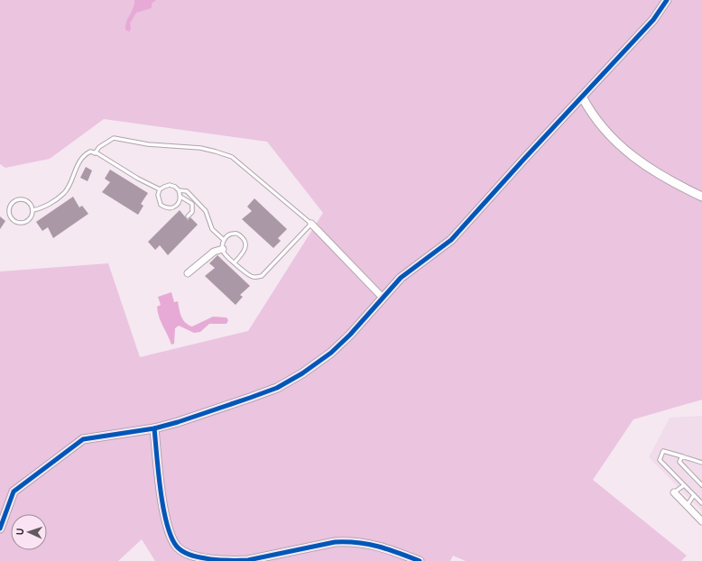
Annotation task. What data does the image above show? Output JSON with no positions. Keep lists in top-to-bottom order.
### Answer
{
  "north": "left"
}
